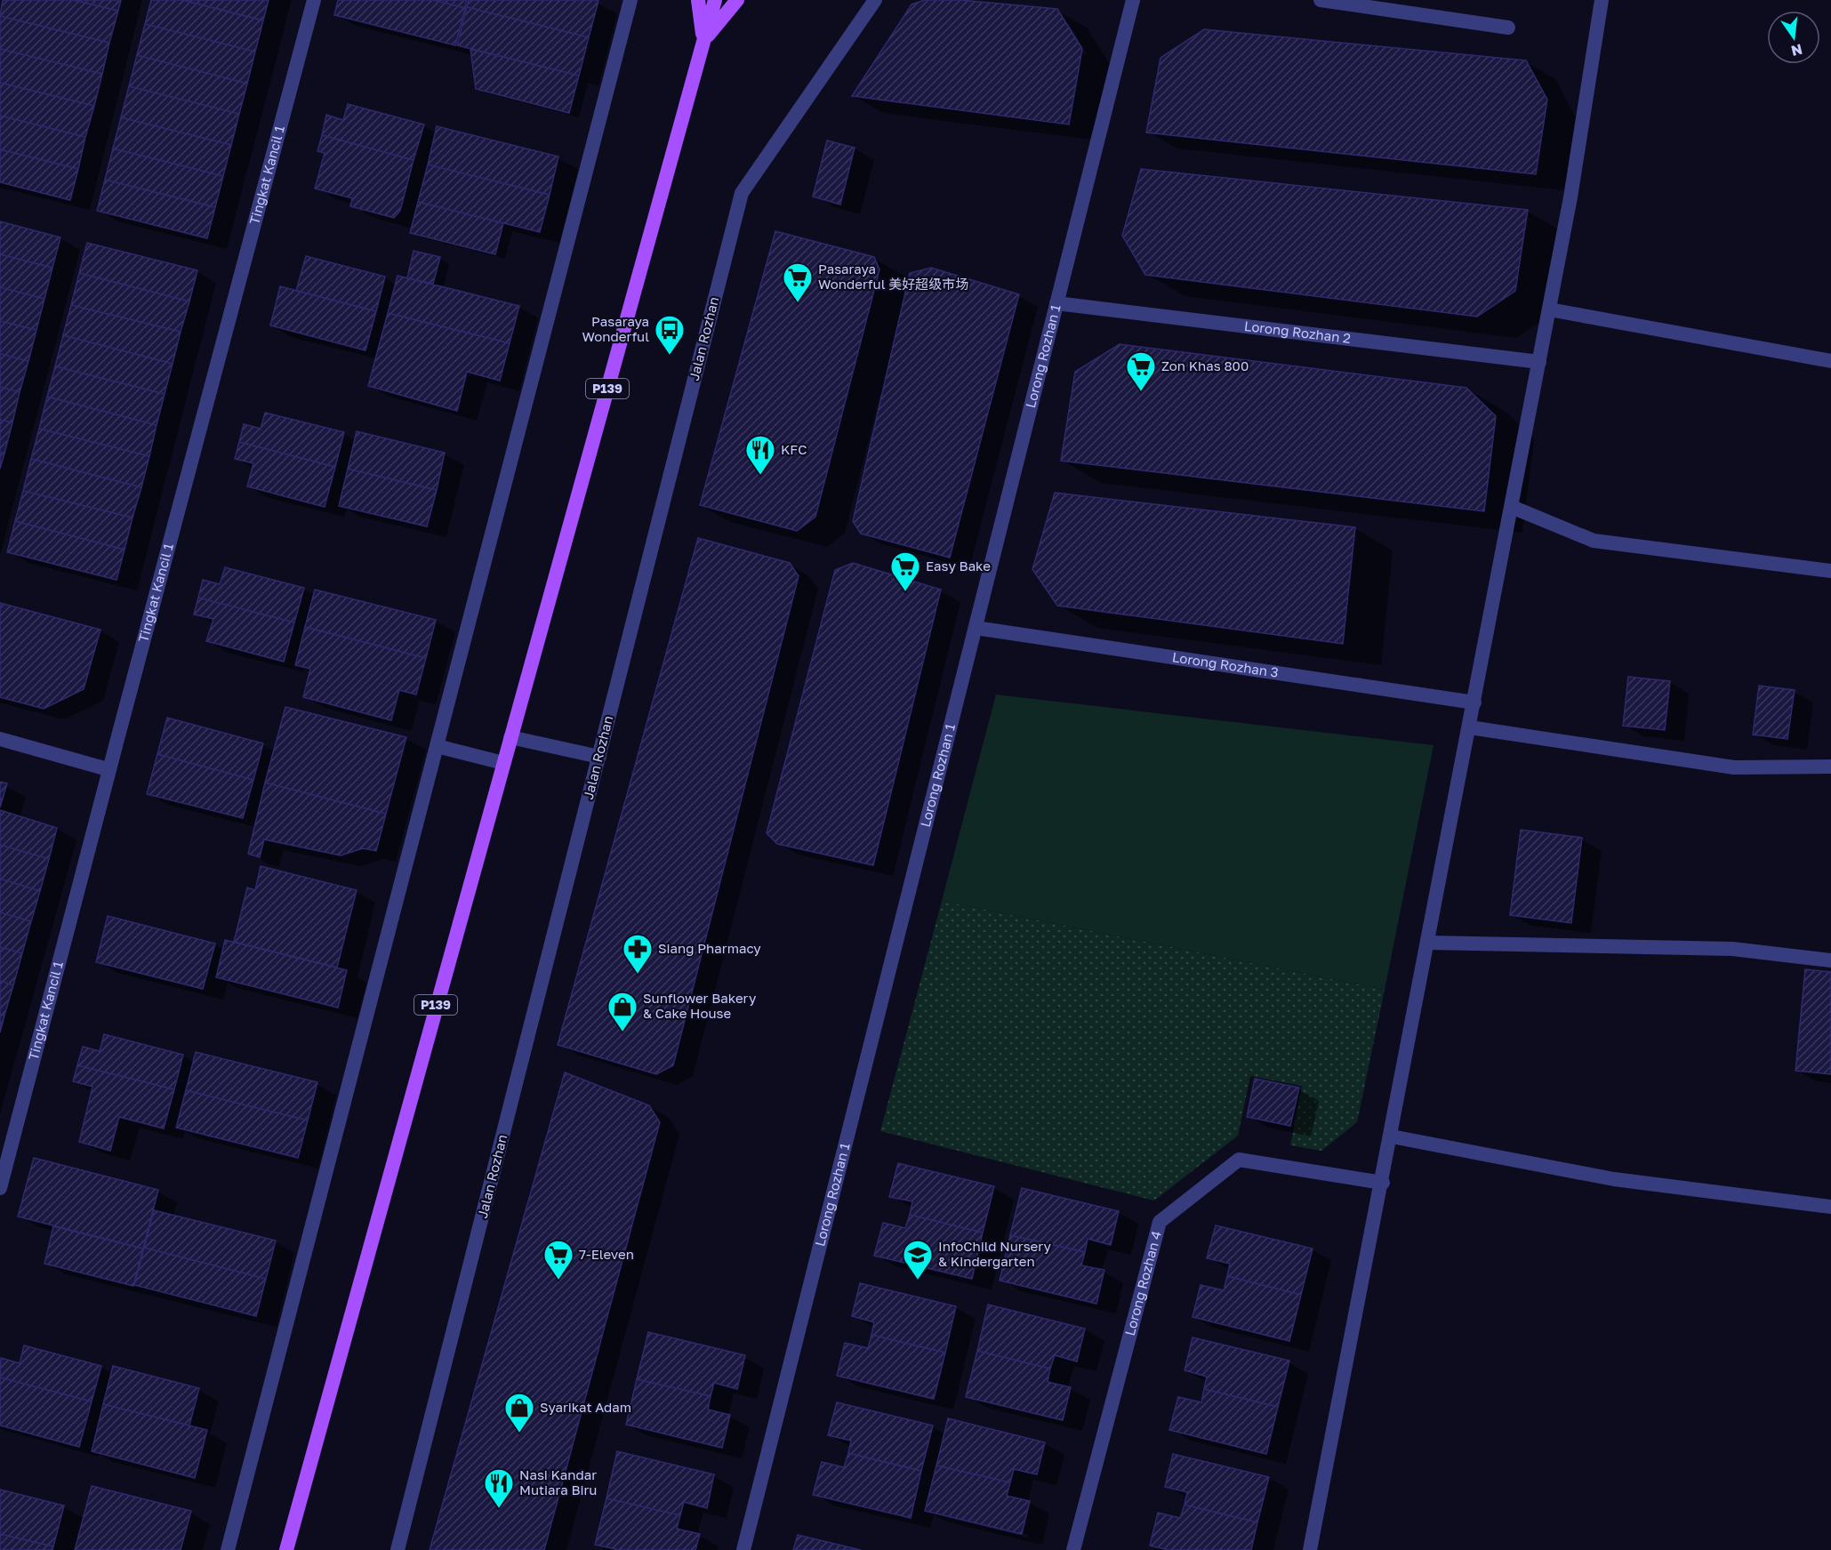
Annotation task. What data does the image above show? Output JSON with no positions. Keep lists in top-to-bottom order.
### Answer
{
  "streets": {
    "main road": ["P139"],
    "street": [
      "Tingkat Kancil 1",
      "Lorong Rozhan 2",
      "Jalan Rozhan",
      "Lorong Rozhan 1",
      "Lorong Rozhan 3",
      "Lorong Rozhan 4"
    ]
  },
  "crossings": [
    ["Lorong Rozhan 2", "Lorong Rozhan 1"],
    ["Lorong Rozhan 1", "Lorong Rozhan 3"]
  ],
  "places": {
    "supermarket": [
      "Pasaraya Wonderful 美好超级市场",
      "Zon Khas 800",
      "Easy Bake",
      "7-Eleven"
    ],
    "bus stop": ["Pasaraya Wonderful"],
    "restaurant": ["KFC", "Nasi Kandar Mutiara Biru"],
    "pharmacy": ["Siang Pharmacy"],
    "shop": ["Sunflower Bakery & Cake House", "Syarikat Adam"],
    "school or university": ["InfoChild Nursery & Kindergarten"]
  },
  "north": "bottom"
}
